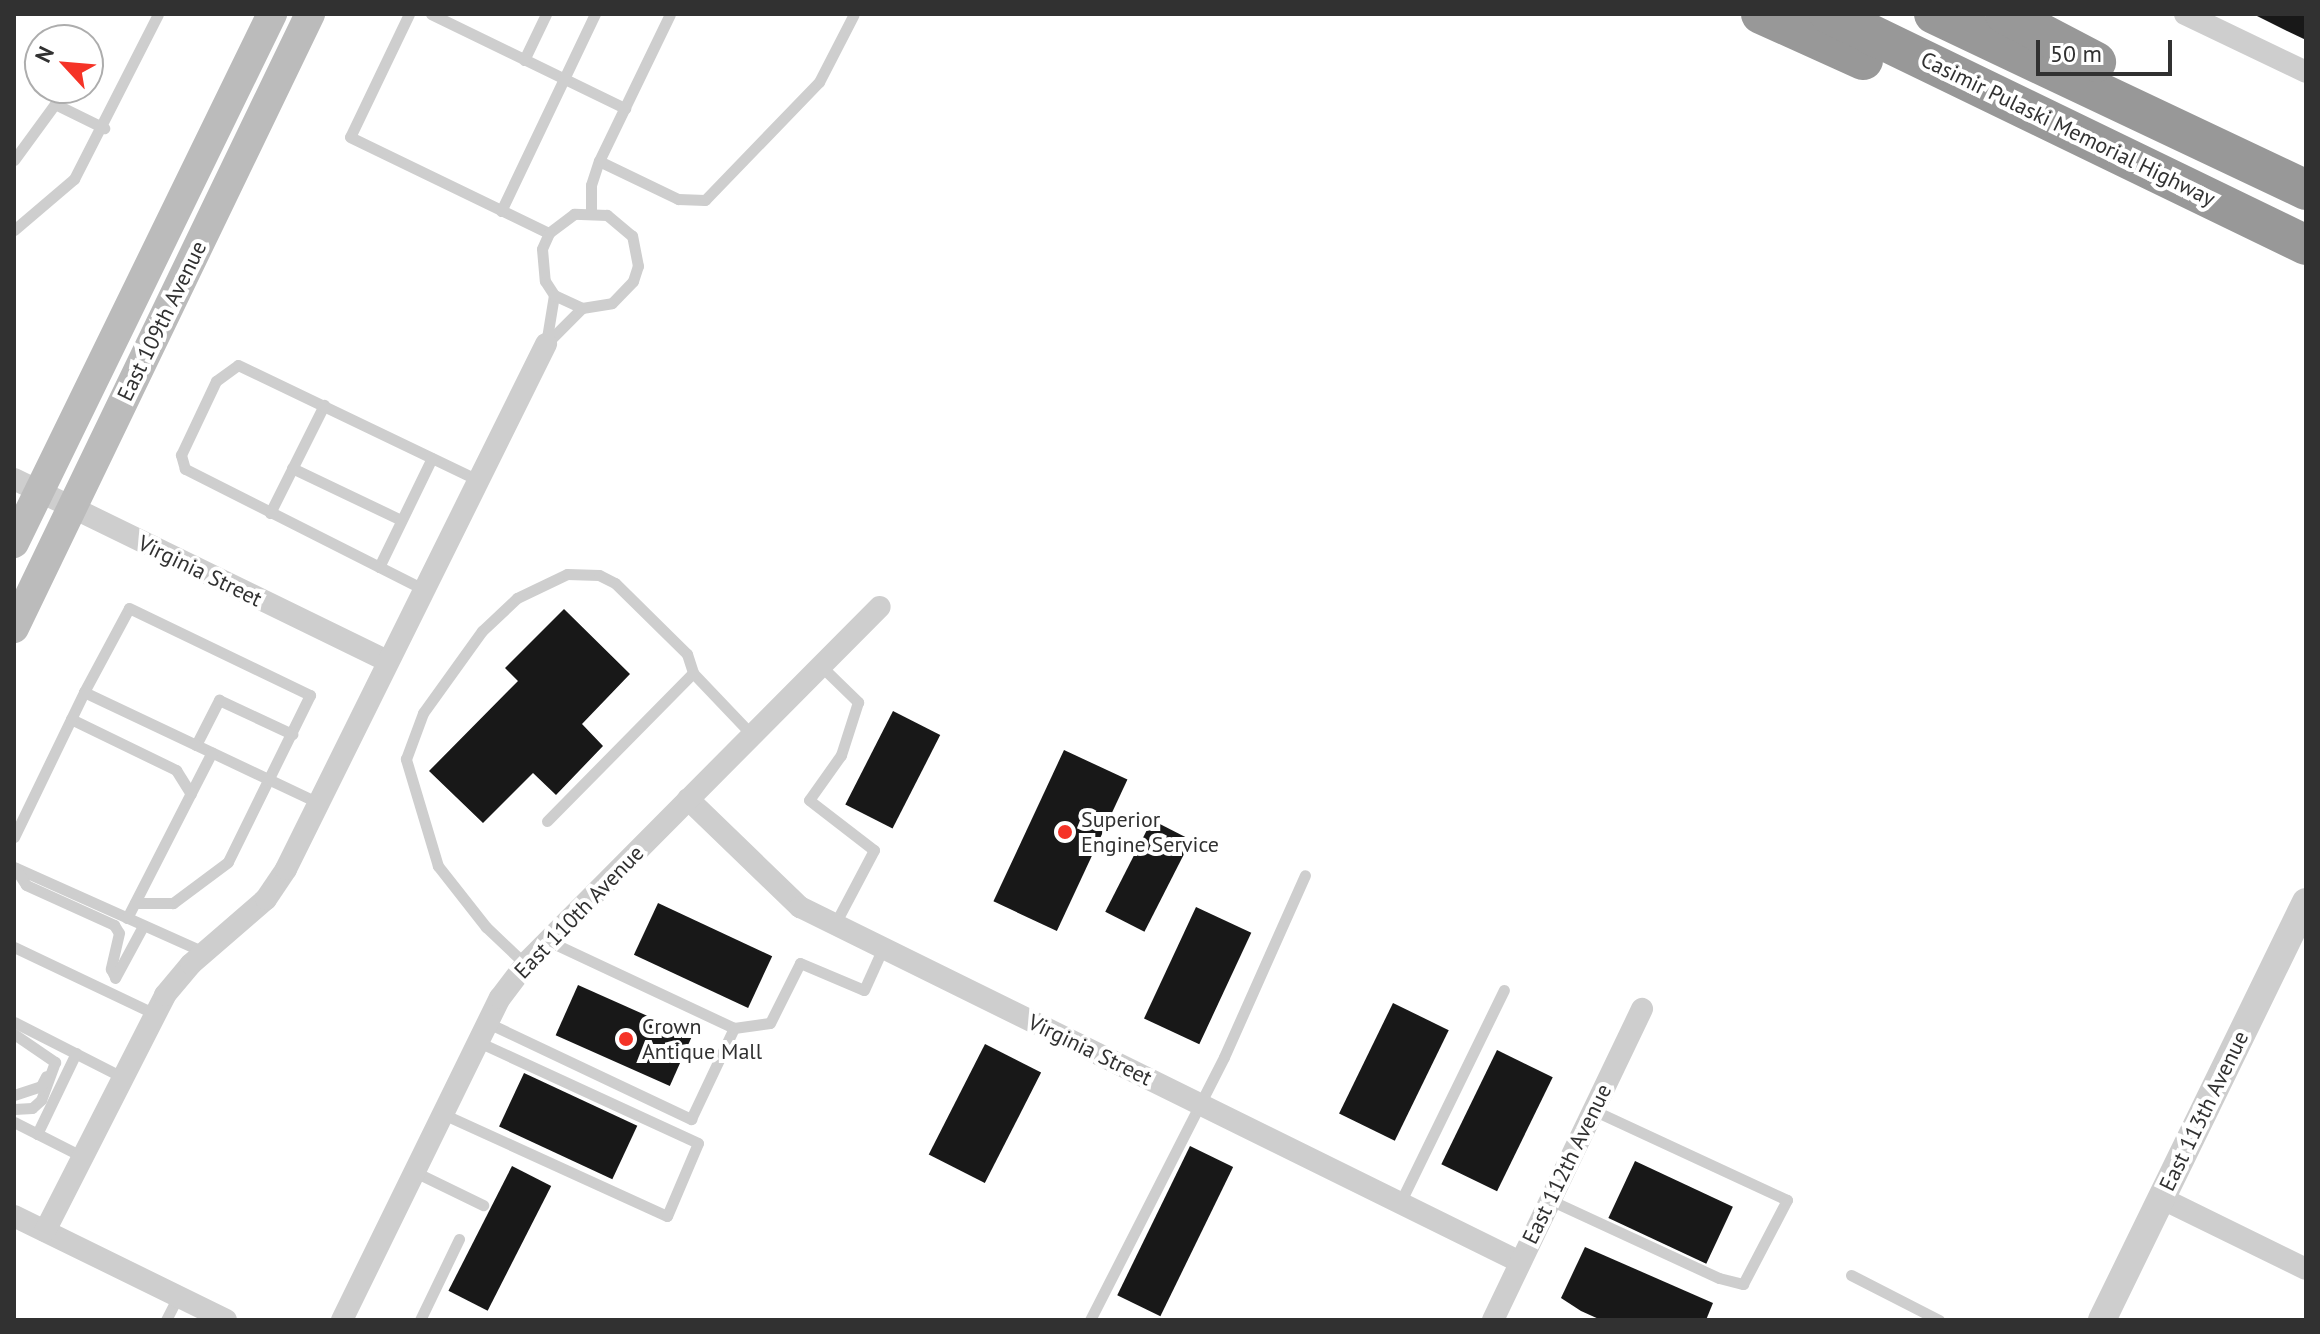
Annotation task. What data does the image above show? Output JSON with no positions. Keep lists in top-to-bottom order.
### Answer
{
  "streets": {
    "highway": ["Casimir Pulaski Memorial Highway"],
    "main road": ["East 109th Avenue"],
    "street": [
      "Virginia Street",
      "East 110th Avenue",
      "East 113th Avenue",
      "East 112th Avenue"
    ]
  },
  "crossings": [
    ["East 109th Avenue", "Virginia Street"],
    ["Virginia Street", "East 110th Avenue"],
    ["Virginia Street", "East 112th Avenue"]
  ],
  "places": ["Superior Engine Service", "Crown Antique Mall"],
  "scale_bar": "50 m",
  "north": "top left"
}
